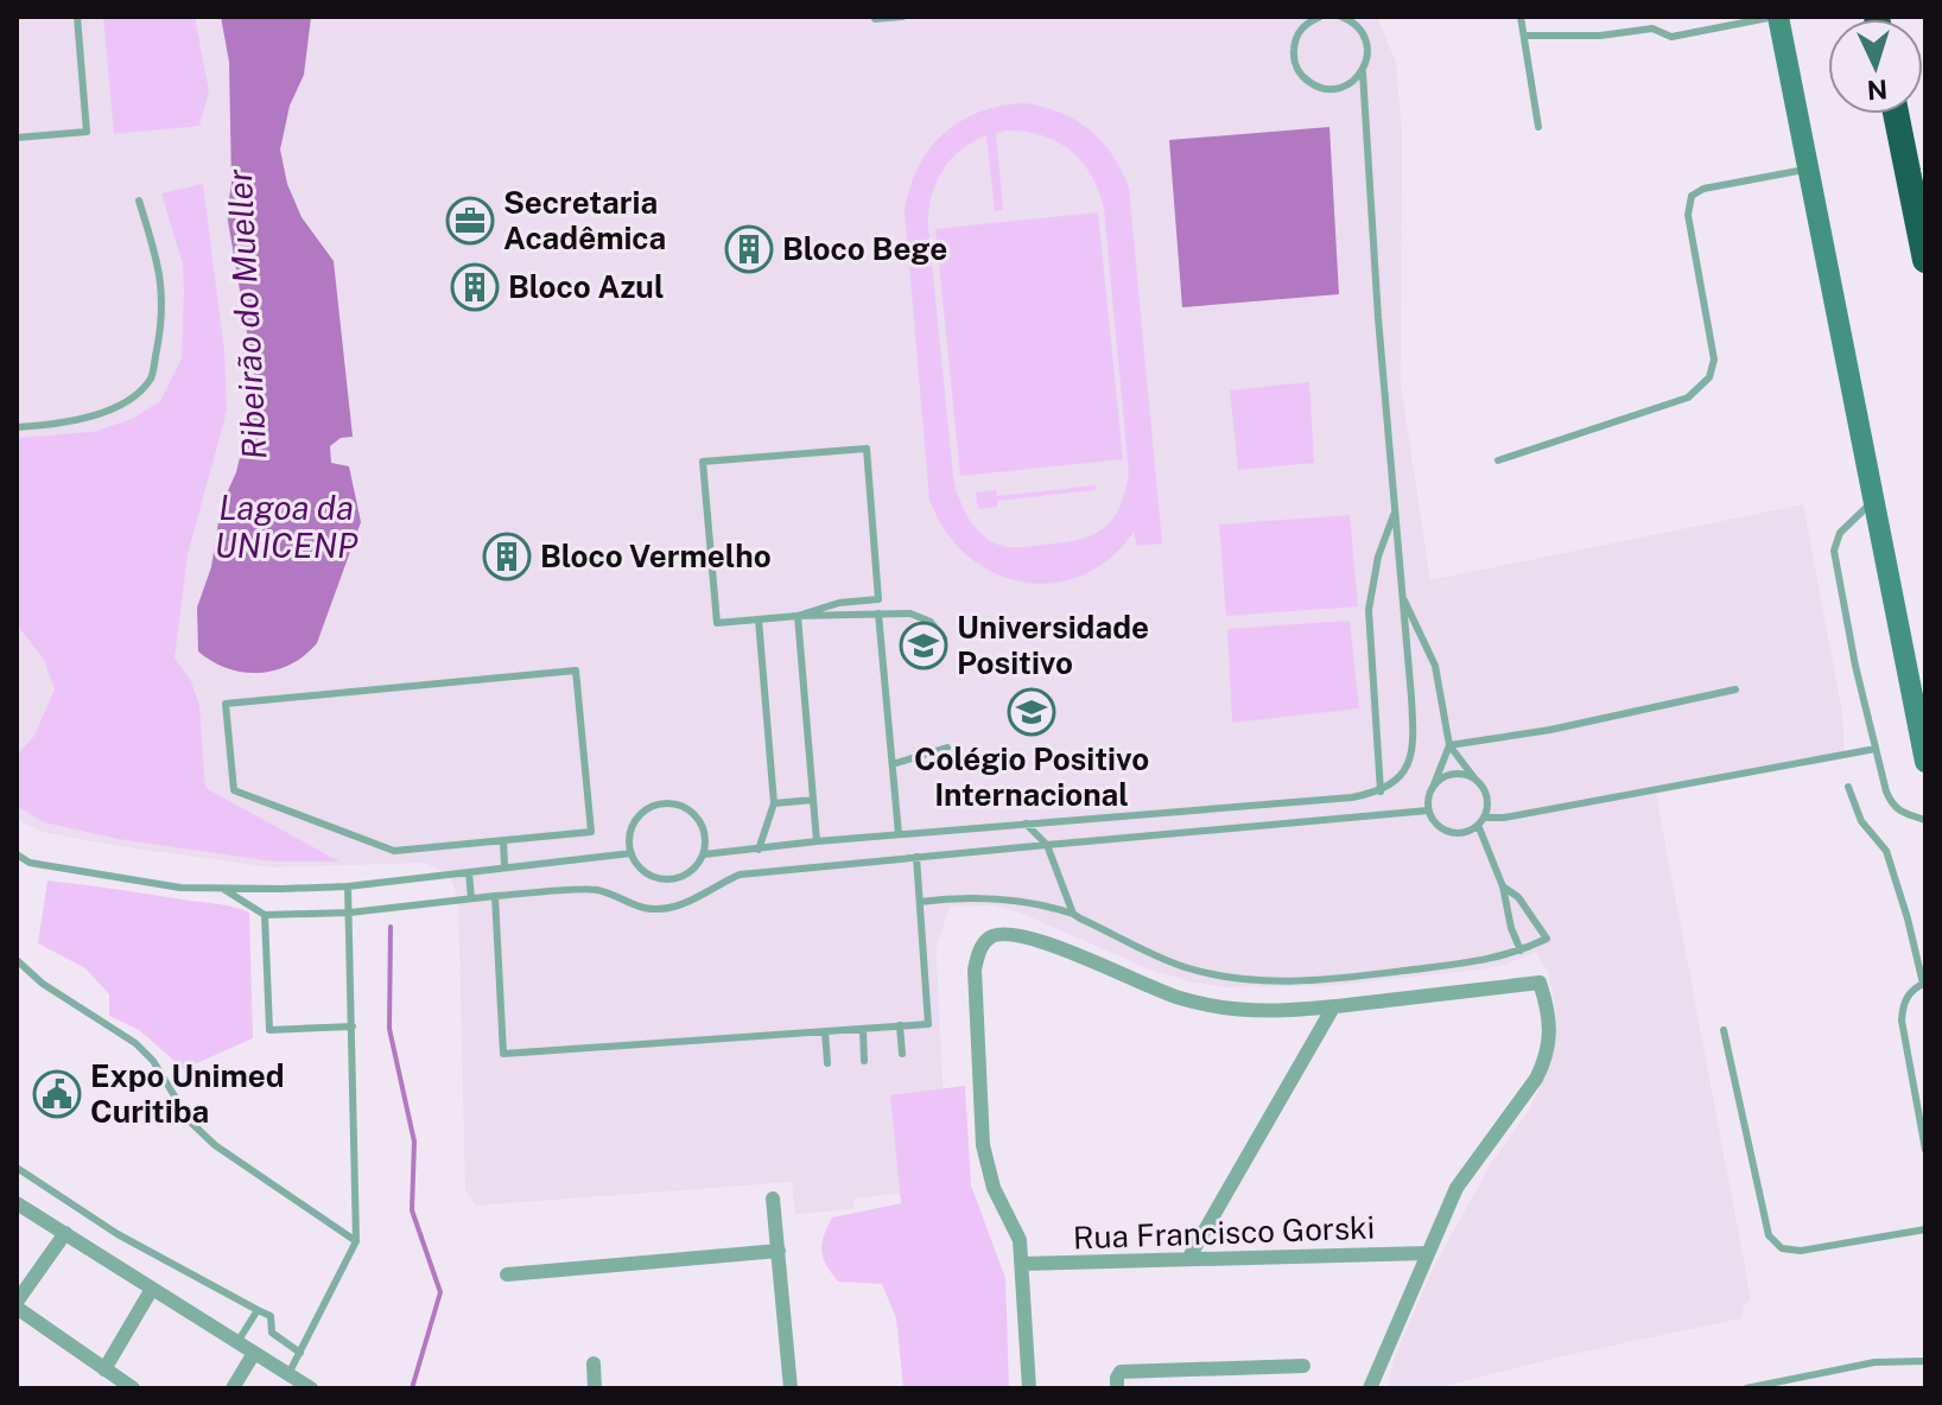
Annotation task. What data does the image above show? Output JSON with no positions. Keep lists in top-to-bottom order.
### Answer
{
  "streets": {
    "street": ["Rua Francisco Gorski"]
  },
  "water": ["Ribeirão do Mueller", "Lagoa da UNICENP"],
  "places": {
    "office": ["Secretaria Acadêmica"],
    "building": ["Bloco Bege", "Bloco Azul", "Bloco Vermelho"],
    "school or university": ["Universidade Positivo", "Colégio Positivo Internacional"],
    "public building": ["Expo Unimed Curitiba"]
  },
  "north": "bottom"
}
